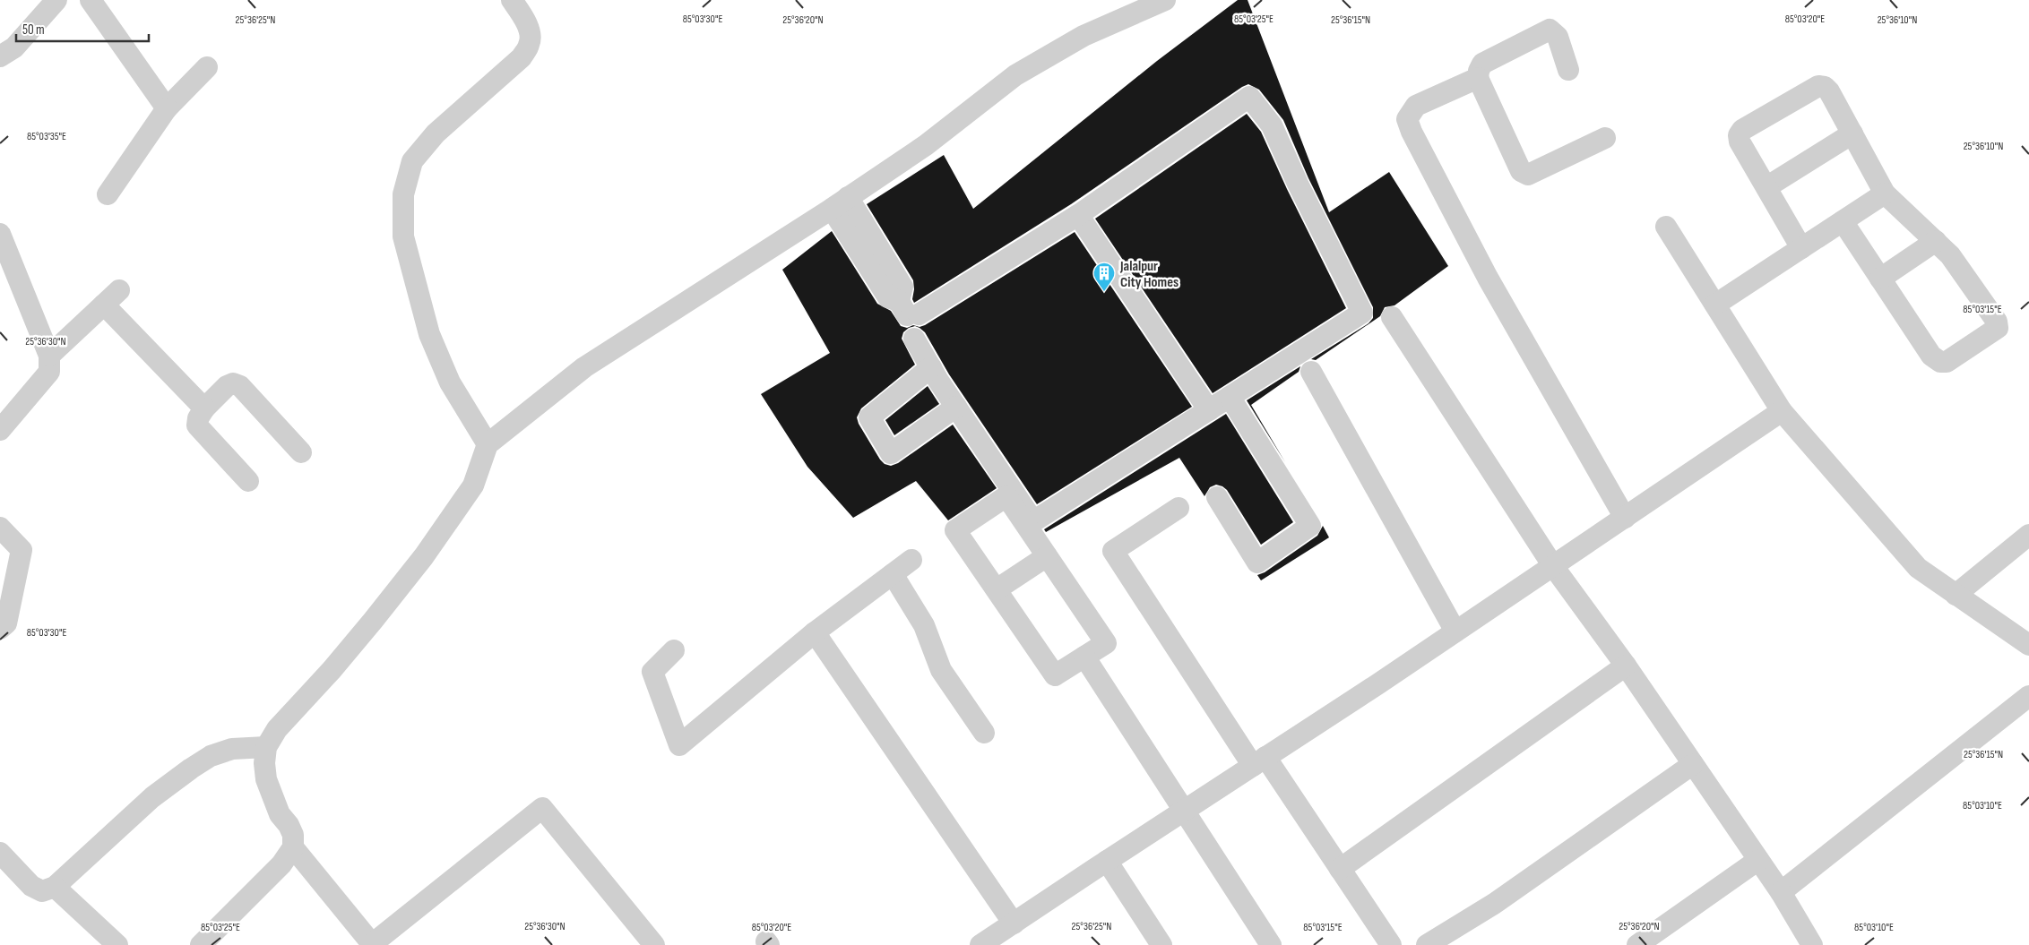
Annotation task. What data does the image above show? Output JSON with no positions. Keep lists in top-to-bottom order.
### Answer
{
  "places": {
    "building": ["Jalalpur City Homes"]
  },
  "scale_bar": "50 m",
  "coordinates": [
    "85°03'30\"E",
    "85°03'25\"E",
    "85°03'20\"E",
    "25°36'25\"N",
    "25°36'20\"N",
    "25°36'15\"N",
    "25°36'10\"N",
    "85°03'35\"E",
    "85°03'15\"E",
    "25°36'30\"N",
    "85°03'10\"E"
  ]
}
